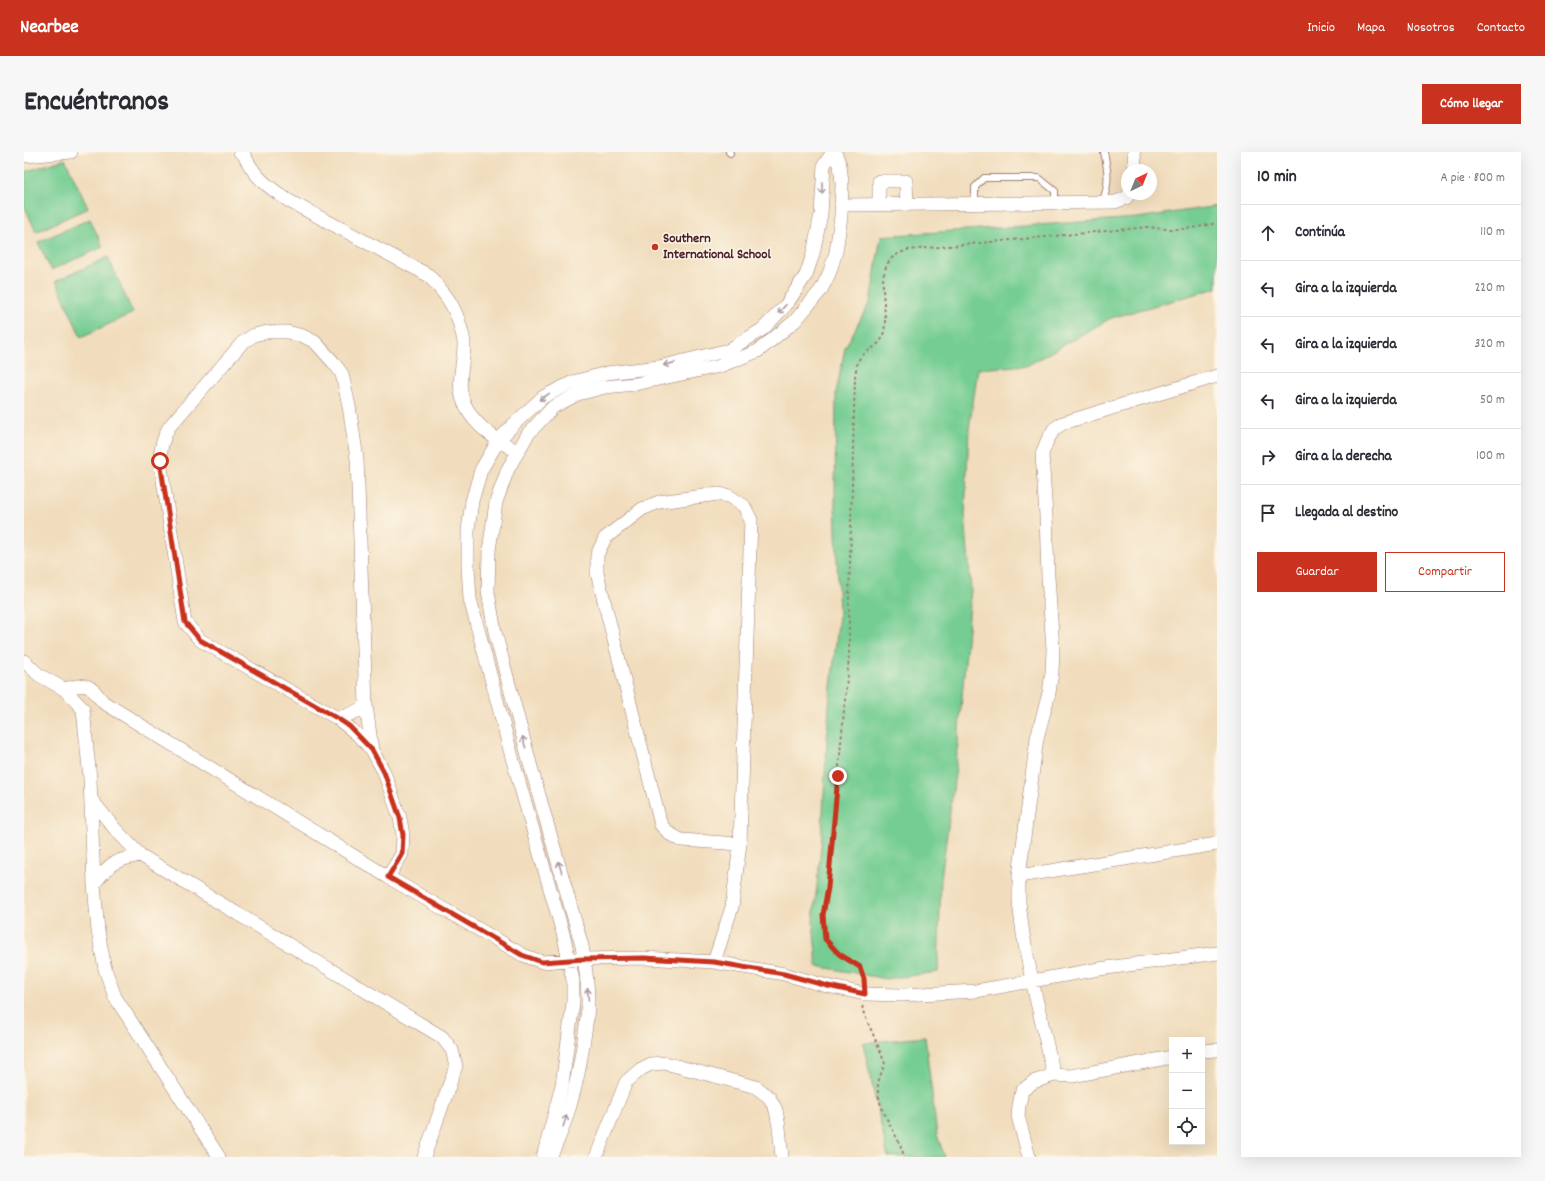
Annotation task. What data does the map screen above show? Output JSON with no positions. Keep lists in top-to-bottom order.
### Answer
{
  "places": ["Southern International School"],
  "north": "top right",
  "page": {
    "header": "Nearbee",
    "nav": [
      "Inicio",
      "Mapa",
      "Nosotros",
      "Contacto"
    ],
    "title": "Encuéntranos",
    "buttons": [
      "Cómo llegar",
      ["Guardar", "Compartir"]
    ],
    "heading": ["10 min", "A pie · 800 m"],
    "list": [
      ["Continúa", "110 m"],
      ["Gira a la izquierda", "220 m"],
      ["Gira a la izquierda", "320 m"],
      ["Gira a la izquierda", "50 m"],
      ["Gira a la derecha", "100 m"],
      "Llegada al destino"
    ],
    "map_buttons": ["+", "−"]
  }
}
